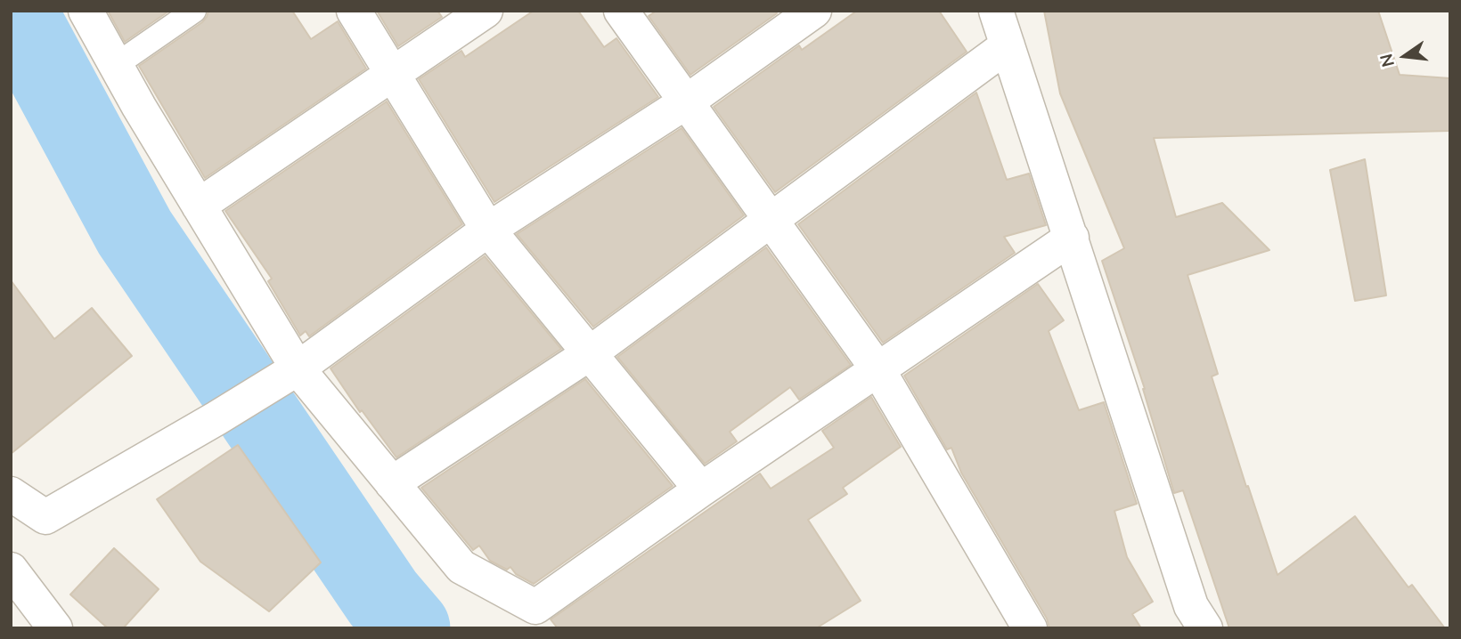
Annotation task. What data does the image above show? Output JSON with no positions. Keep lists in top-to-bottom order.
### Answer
{
  "north": "left"
}
